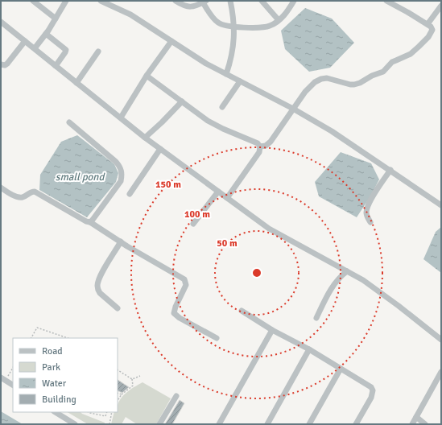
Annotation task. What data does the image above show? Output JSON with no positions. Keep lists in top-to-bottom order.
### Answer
{
  "water": ["small pond"],
  "legend": [
    "Road",
    "Park",
    "Water",
    "Building"
  ],
  "rings": ["150 m", "100 m", "50 m"]
}
